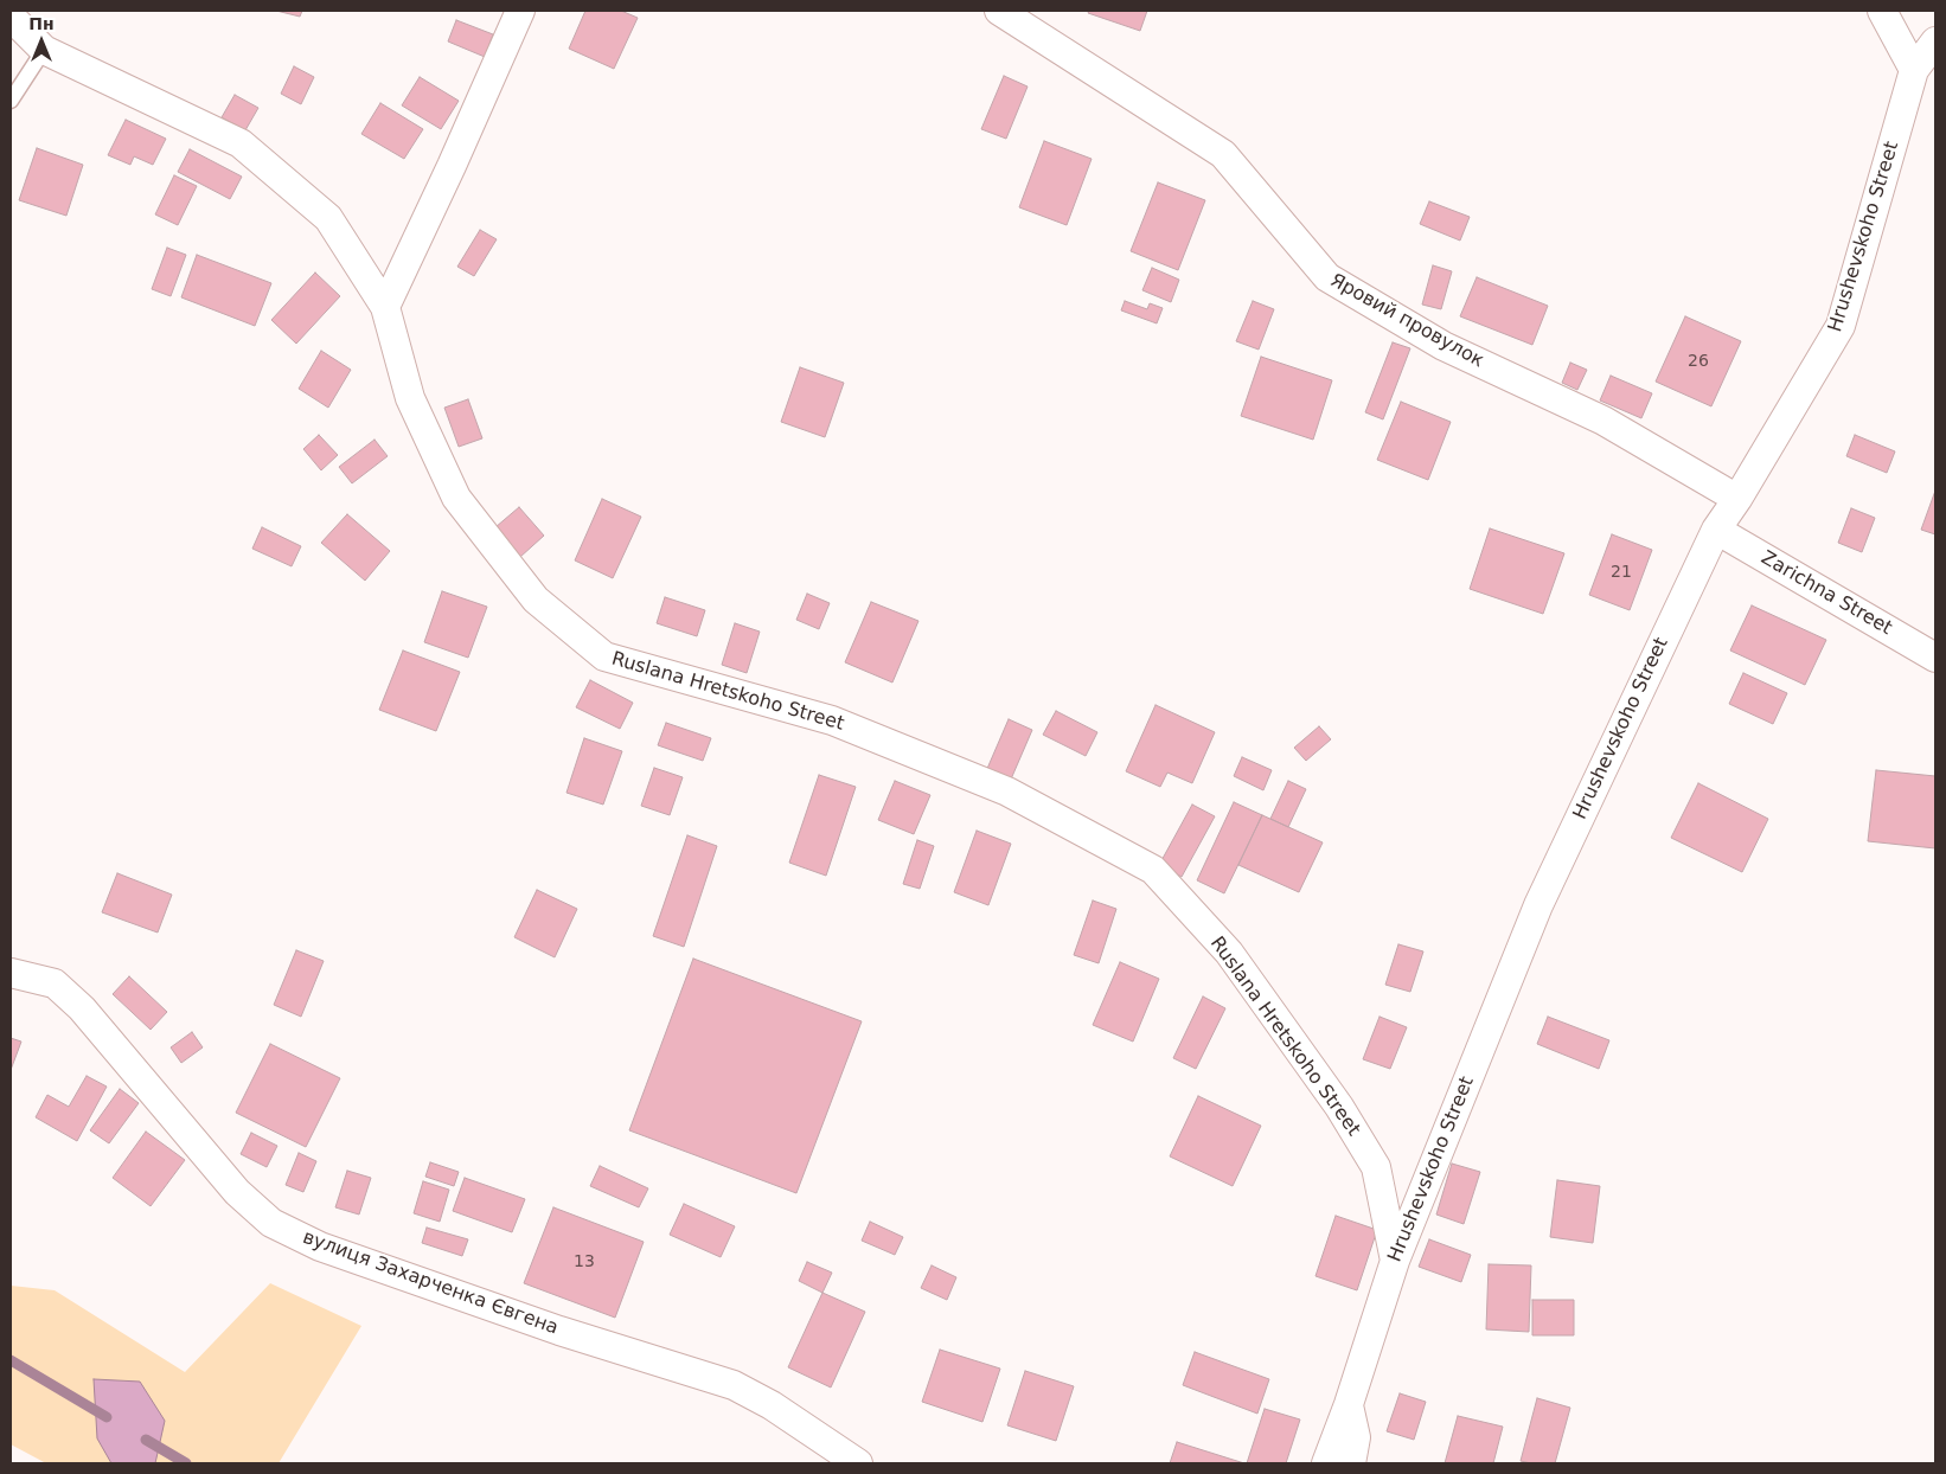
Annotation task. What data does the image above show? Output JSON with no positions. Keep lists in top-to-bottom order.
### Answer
{
  "streets": {
    "street": [
      "Hrushevskoho Street",
      "Яровий провулок",
      "Zarichna Street",
      "Ruslana Hretskoho Street",
      "вулиця Захарченка Євгена"
    ]
  },
  "crossings": [
    ["Hrushevskoho Street", "Яровий провулок"],
    ["Hrushevskoho Street", "Zarichna Street"],
    ["Hrushevskoho Street", "Ruslana Hretskoho Street"]
  ],
  "house_numbers": ["26", "21", "13"],
  "north": "top"
}
